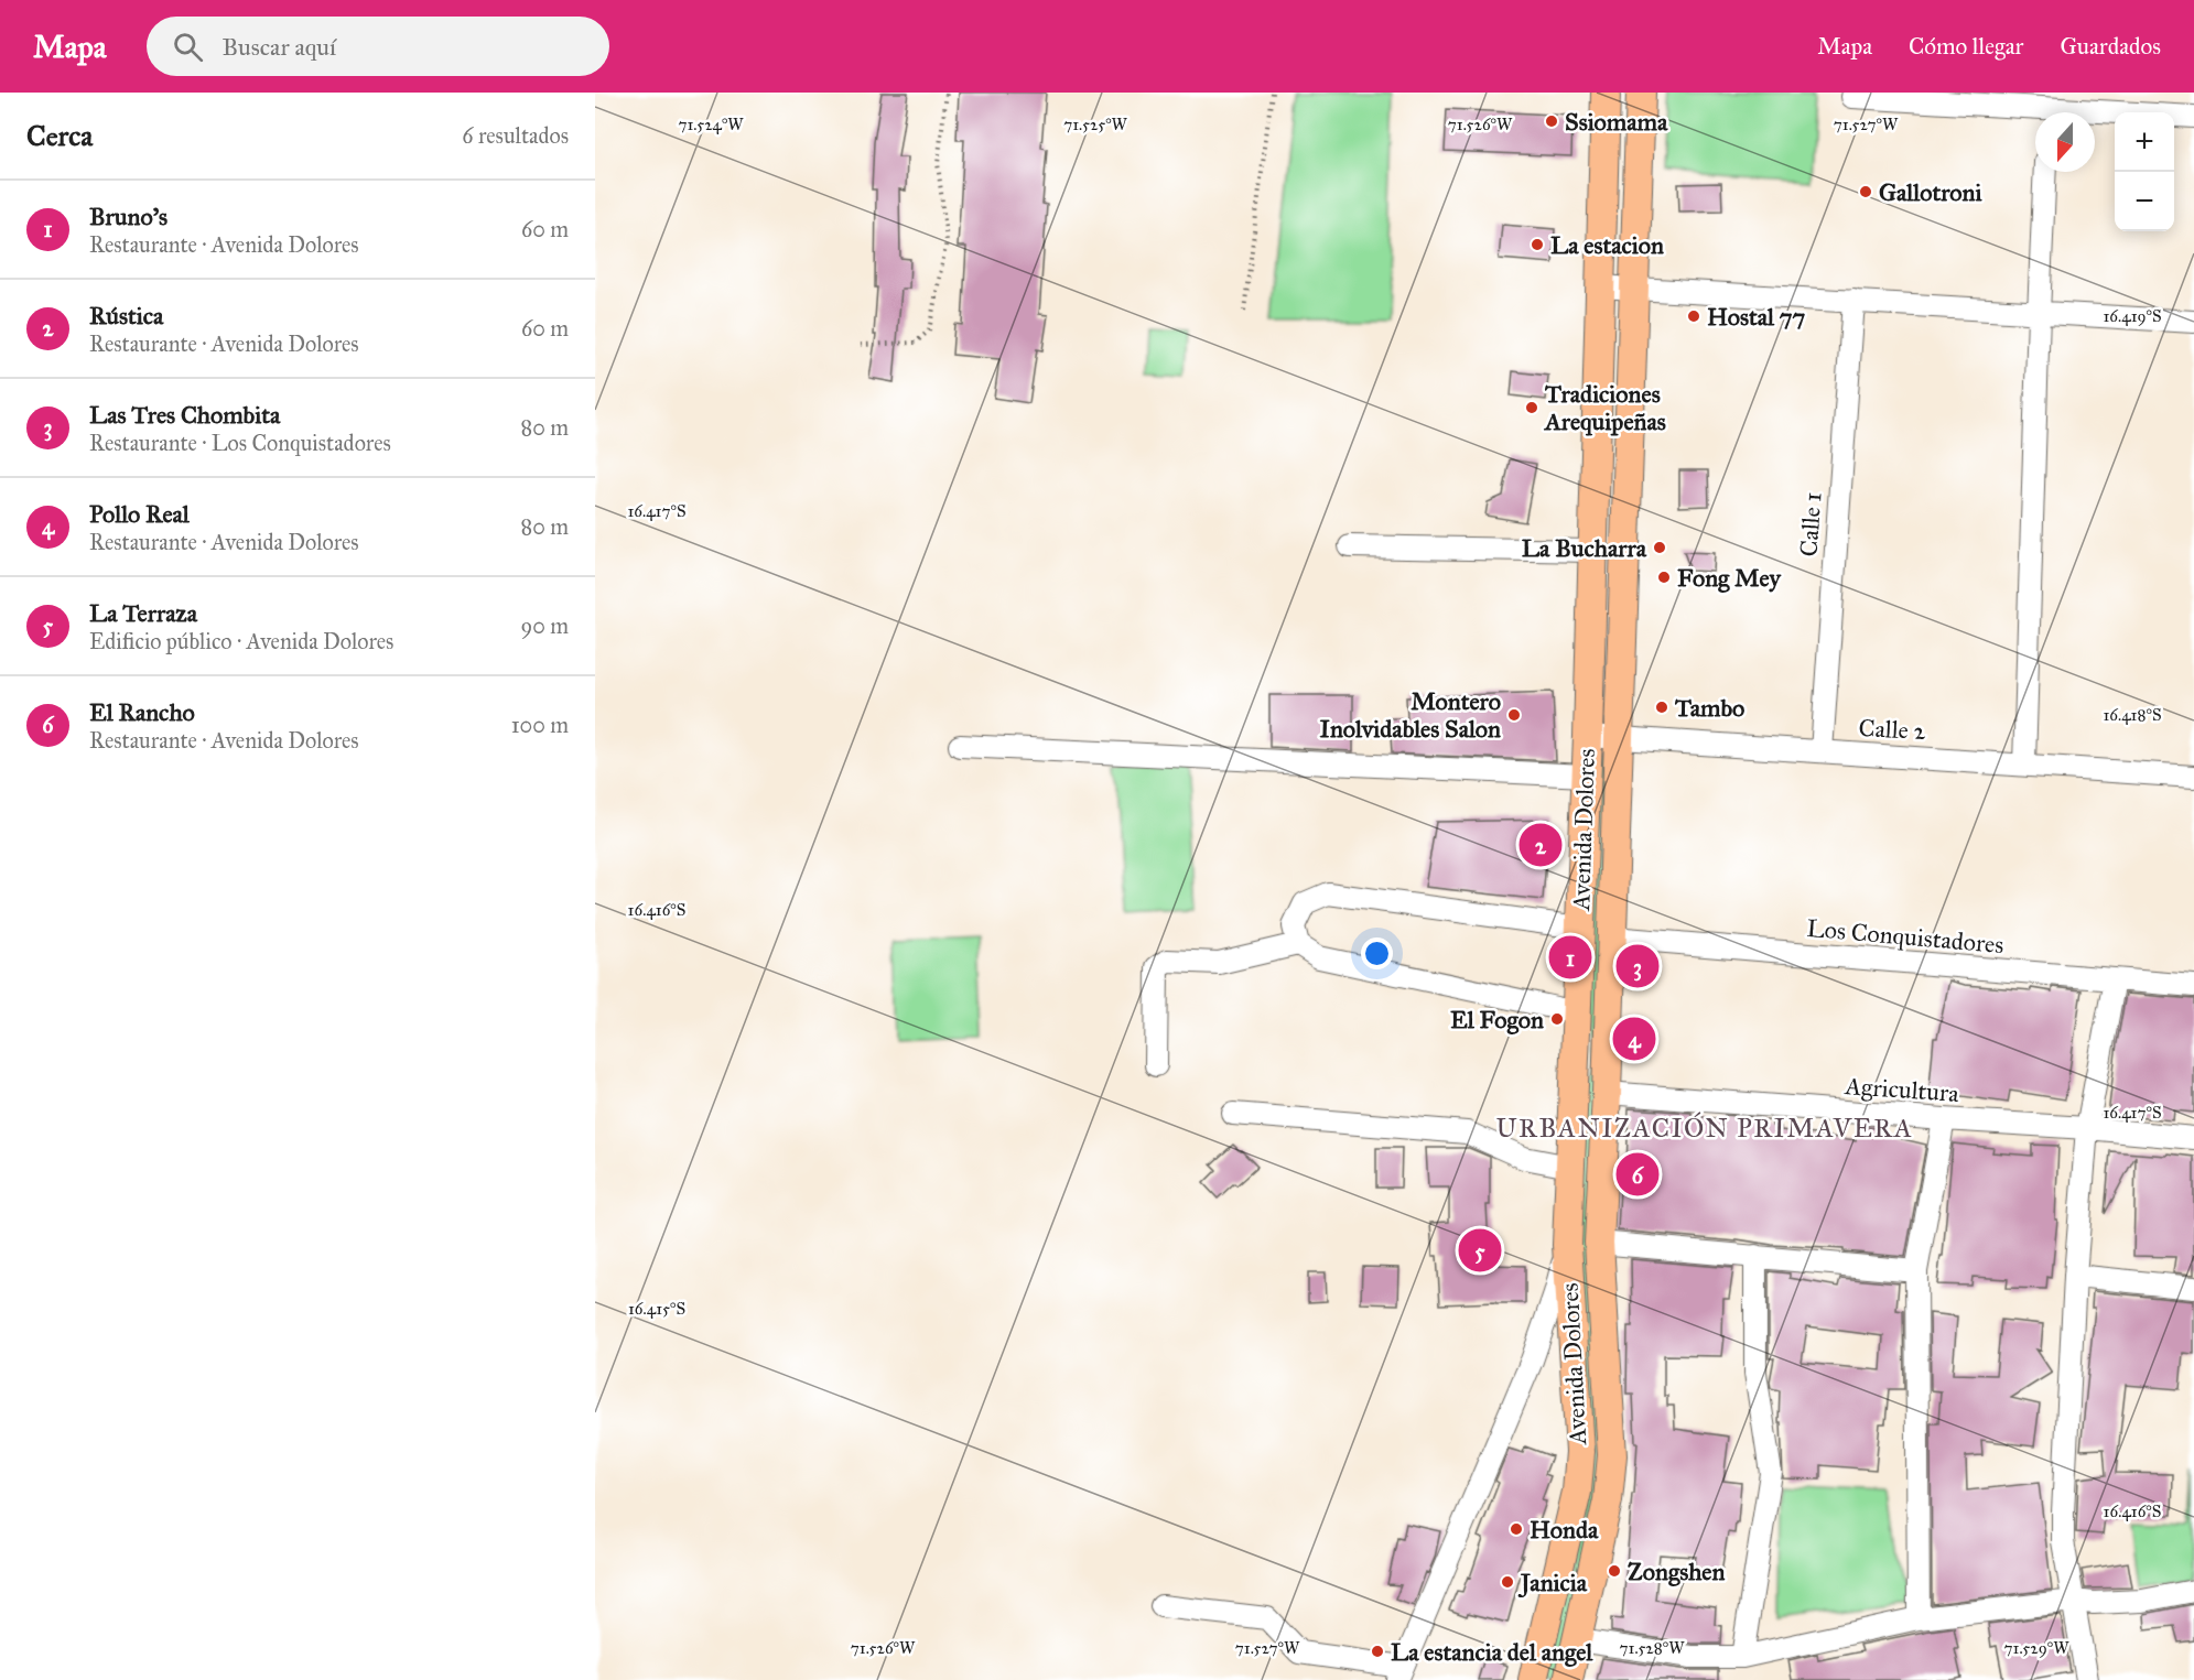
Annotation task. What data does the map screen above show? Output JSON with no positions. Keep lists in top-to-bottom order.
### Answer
{
  "streets": {
    "main road": ["Avenida Dolores"],
    "street": [
      "Calle 1",
      "Calle 2",
      "Los Conquistadores",
      "Agricultura"
    ]
  },
  "crossings": [
    ["Calle 1", "Calle 2"],
    ["Calle 2", "Avenida Dolores"],
    ["Avenida Dolores", "Los Conquistadores"],
    ["Avenida Dolores", "Agricultura"]
  ],
  "districts": ["URBANIZACIÓN PRIMAVERA"],
  "places": [
    "Ssiomama",
    "Gallotroni",
    "La estacion",
    "Hostal 77",
    "Tradiciones Arequipeñas",
    "La Bucharra",
    "Fong Mey",
    "Tambo",
    "Montero Inolvidables Salon",
    "El Fogon",
    "Honda",
    "Zongshen",
    "Janicia",
    "La estancia del angel"
  ],
  "north": "bottom",
  "page": {
    "header": "Mapa",
    "search": "Buscar aquí",
    "nav": ["Mapa", "Cómo llegar", "Guardados"],
    "heading": ["Cerca", "6 resultados"],
    "map_buttons": ["+", "−"],
    "list": [
      {
        "mark": "1",
        "name": "Bruno's",
        "note": "Restaurante · Avenida Dolores",
        "value": "60 m"
      },
      {
        "mark": "2",
        "name": "Rústica",
        "note": "Restaurante · Avenida Dolores",
        "value": "60 m"
      },
      {
        "mark": "3",
        "name": "Las Tres Chombita",
        "note": "Restaurante · Los Conquistadores",
        "value": "80 m"
      },
      {
        "mark": "4",
        "name": "Pollo Real",
        "note": "Restaurante · Avenida Dolores",
        "value": "80 m"
      },
      {
        "mark": "5",
        "name": "La Terraza",
        "note": "Edificio público · Avenida Dolores",
        "value": "90 m"
      },
      {
        "mark": "6",
        "name": "El Rancho",
        "note": "Restaurante · Avenida Dolores",
        "value": "100 m"
      }
    ],
    "pins": [
      "2",
      "1",
      "3",
      "4",
      "6",
      "5"
    ]
  },
  "coordinates": [
    "71.525°W",
    "71.526°W",
    "71.527°W",
    "71.524°W",
    "16.419°S",
    "16.417°S",
    "16.418°S",
    "16.416°S",
    "16.415°S",
    "71.528°W",
    "71.529°W"
  ]
}
